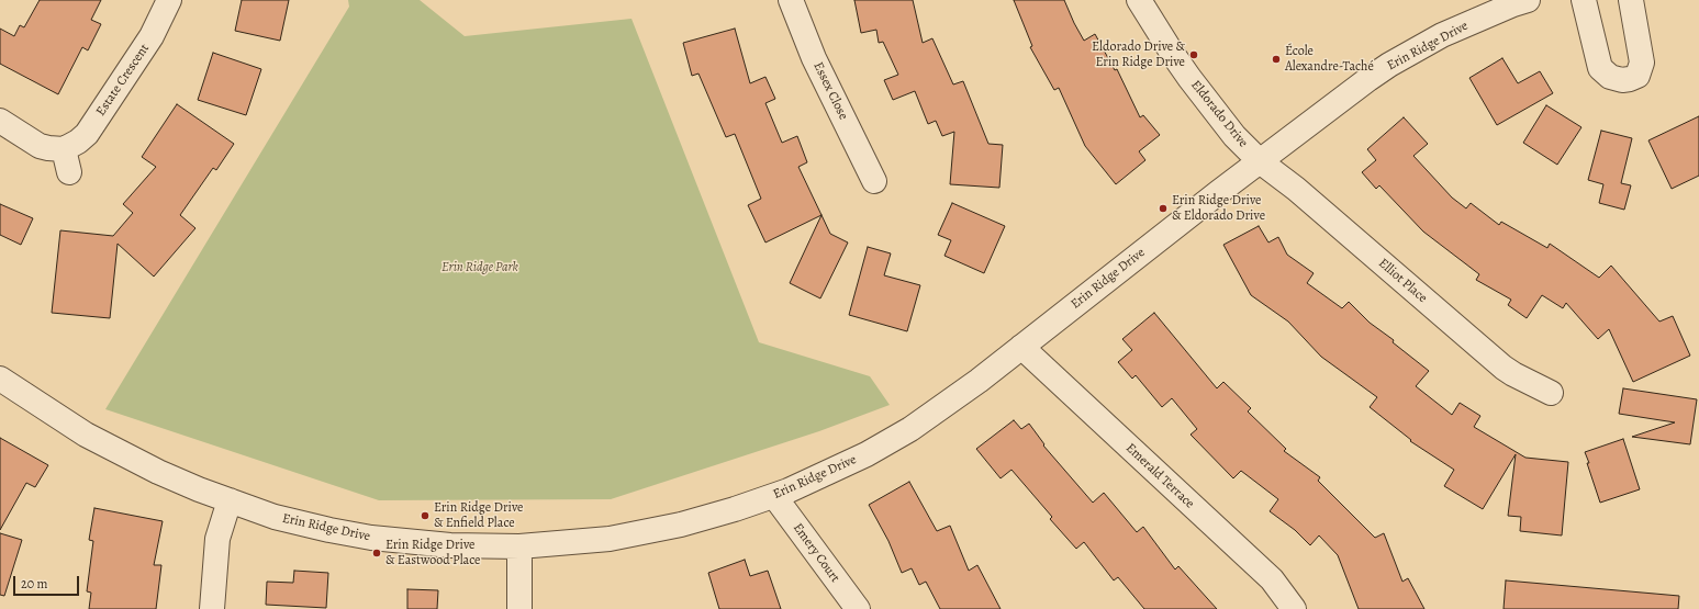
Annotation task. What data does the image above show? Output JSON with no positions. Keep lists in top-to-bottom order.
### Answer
{
  "streets": {
    "street": [
      "Erin Ridge Drive",
      "Estate Crescent",
      "Essex Close",
      "Eldorado Drive",
      "Elliot Place",
      "Emerald Terrace",
      "Emery Court"
    ]
  },
  "crossings": [
    ["Erin Ridge Drive", "Eldorado Drive"],
    ["Erin Ridge Drive", "Elliot Place"],
    ["Erin Ridge Drive", "Emerald Terrace"],
    ["Erin Ridge Drive", "Emery Court"],
    ["Eldorado Drive", "Elliot Place"]
  ],
  "parks": ["Erin Ridge Park"],
  "places": [
    "Eldorado Drive & Erin Ridge Drive",
    "École Alexandre-Taché",
    "Erin Ridge Drive & Eldorado Drive",
    "Erin Ridge Drive & Enfield Place",
    "Erin Ridge Drive & Eastwood Place"
  ],
  "scale_bar": "20 m"
}
